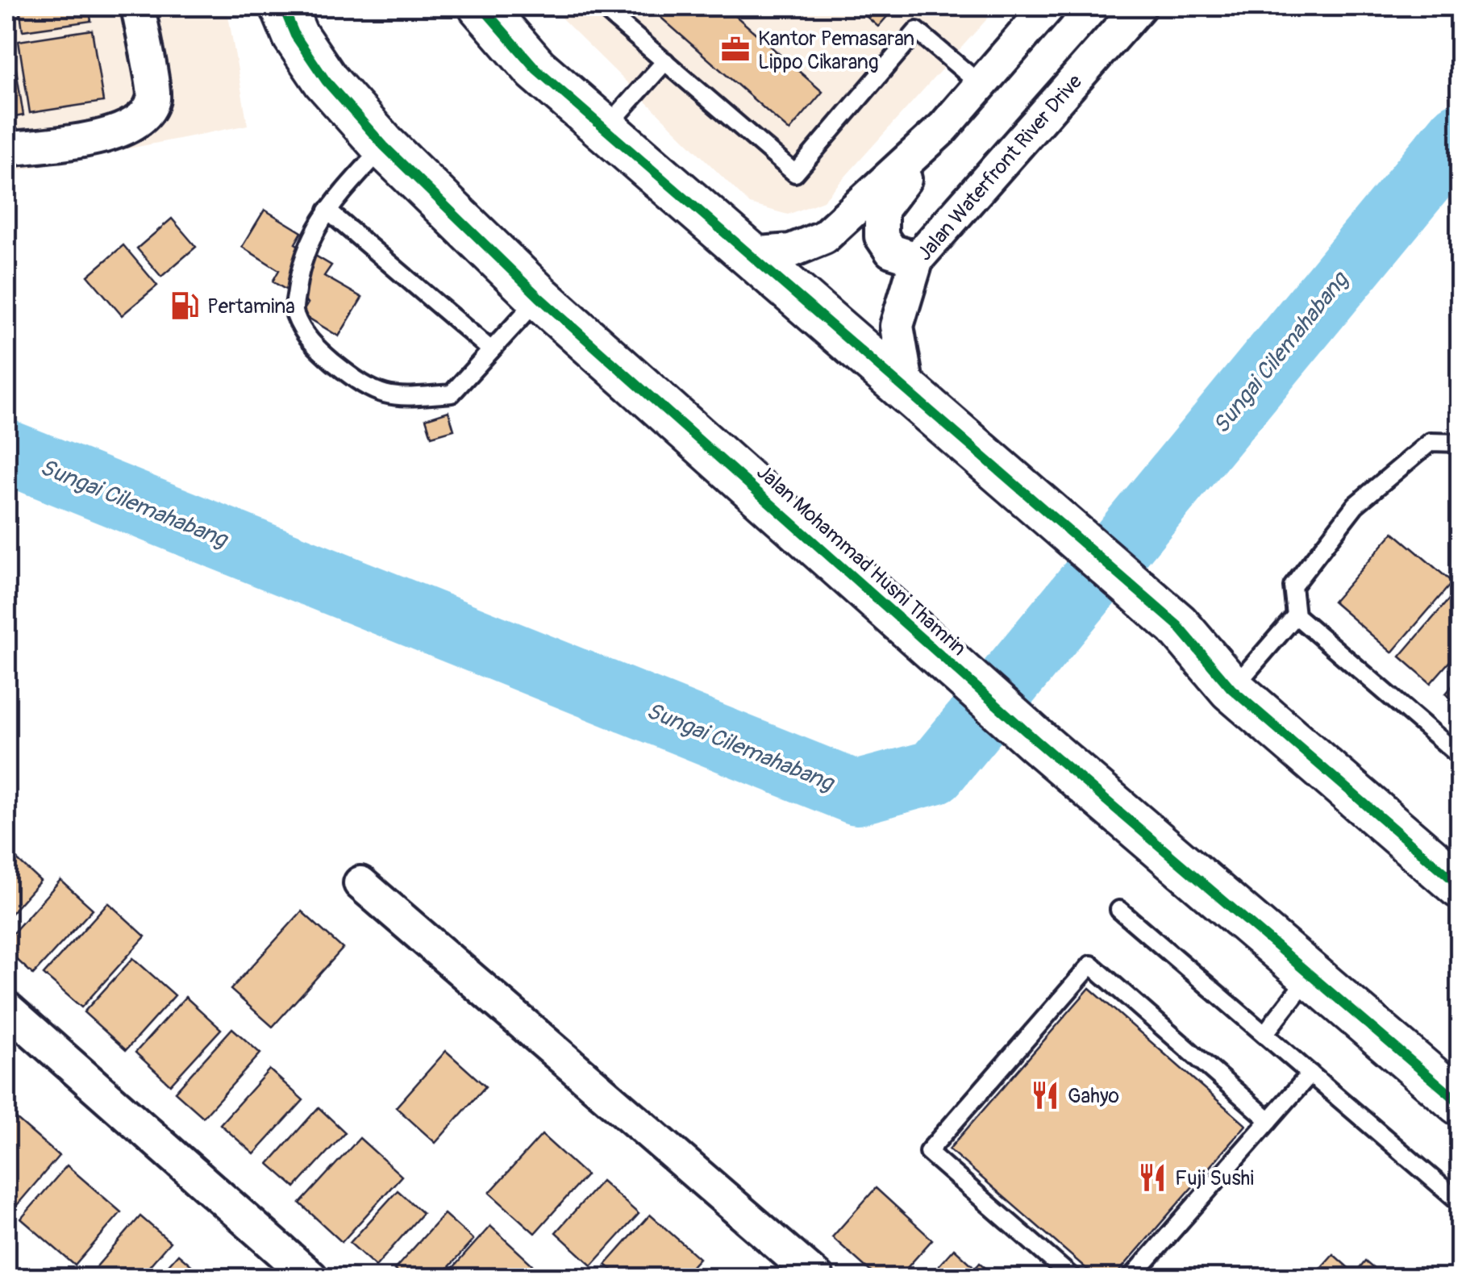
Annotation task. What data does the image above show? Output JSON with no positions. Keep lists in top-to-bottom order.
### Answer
{
  "streets": {
    "street": ["Jalan Waterfront River Drive", "Jalan Mohammad Husni Thamrin"]
  },
  "water": ["Sungai Cilemahabang"],
  "places": {
    "office": ["Kantor Pemasaran Lippo Cikarang"],
    "fuel station": ["Pertamina"],
    "restaurant": ["Gahyo", "Fuji Sushi"]
  }
}
